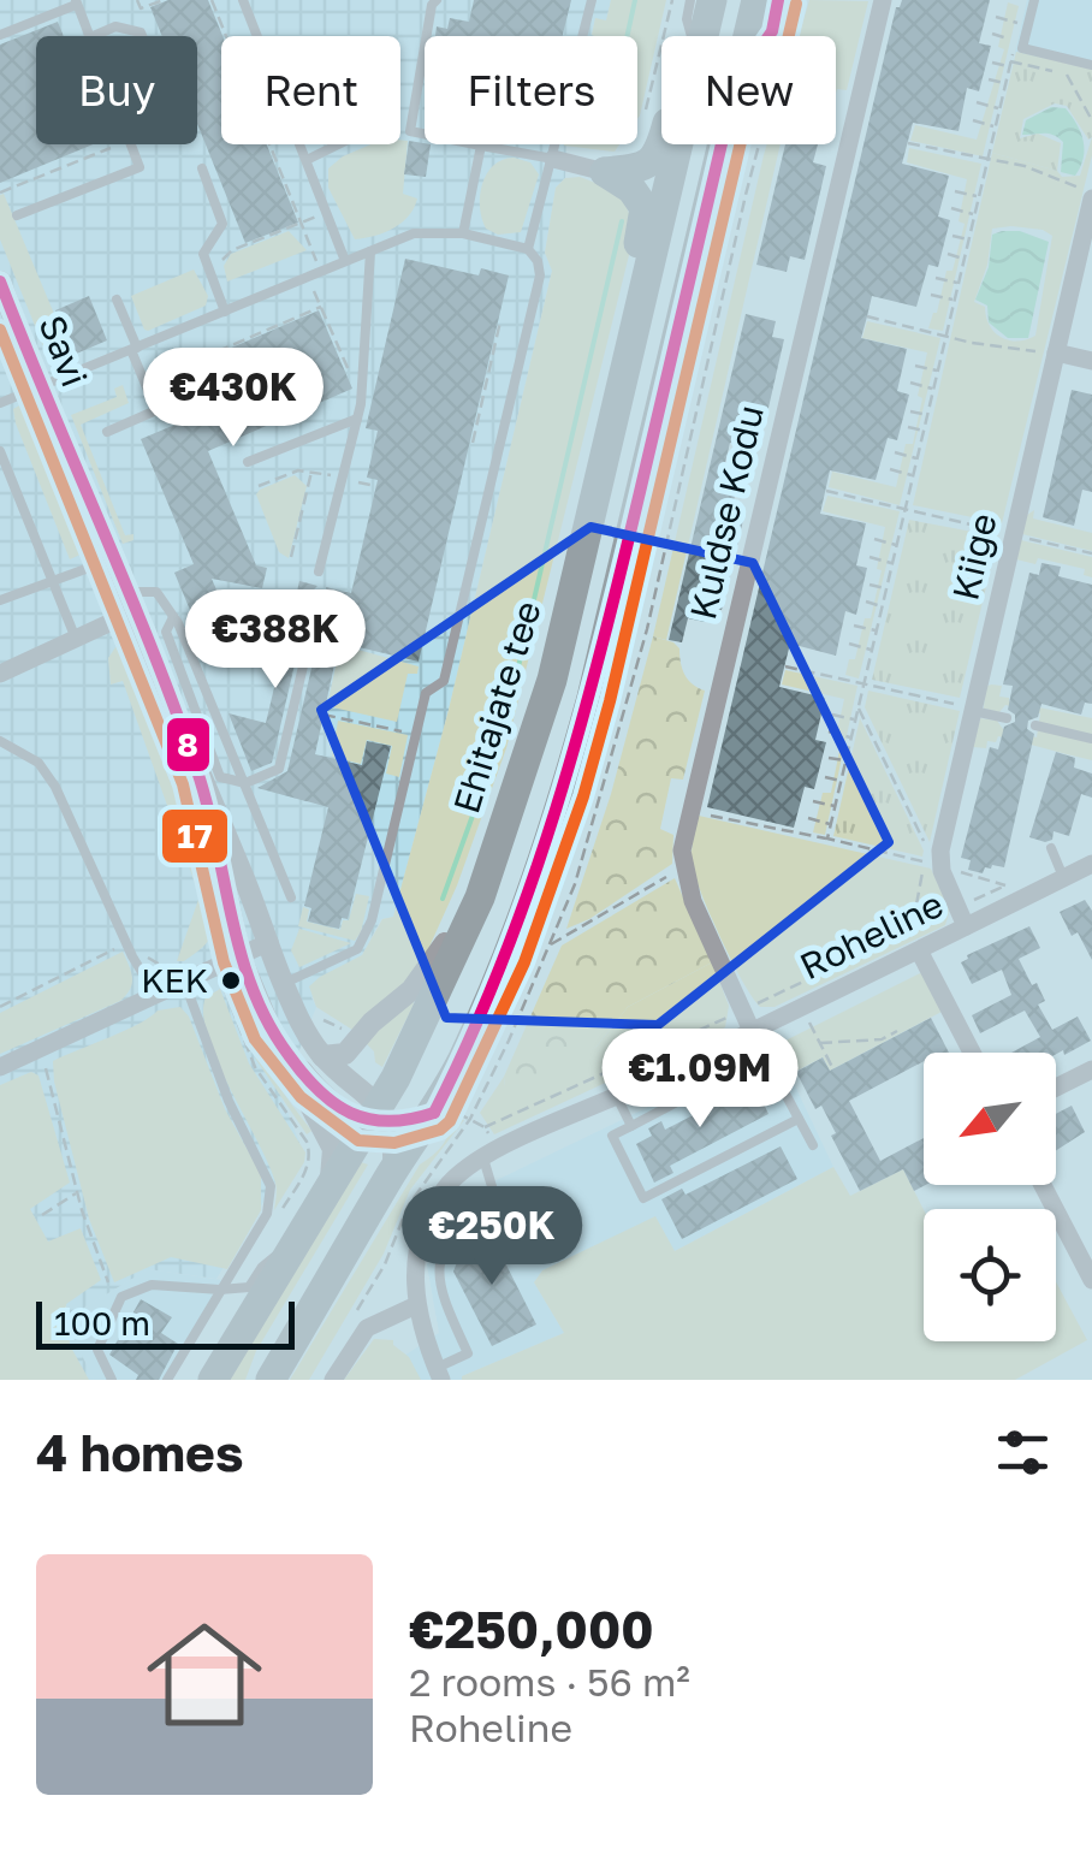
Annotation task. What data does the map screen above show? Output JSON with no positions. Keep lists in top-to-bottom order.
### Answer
{
  "streets": {
    "highway": ["Ehitajate tee"],
    "street": [
      "Savi",
      "Kuldse Kodu",
      "Kiige",
      "Roheline"
    ]
  },
  "crossings": [
    ["Savi", "Ehitajate tee"],
    ["Kuldse Kodu", "Roheline"]
  ],
  "places": ["KEK"],
  "lines": ["transit line 8", "transit line 17"],
  "scale_bar": "100 m",
  "north": "bottom left",
  "page": {
    "chip": [
      "Buy",
      "Rent",
      "Filters",
      "New"
    ],
    "price": [
      "€430K",
      "€388K",
      "€1.09M",
      "€250K"
    ],
    "scale": "100 m",
    "heading": "4 homes",
    "list": [
      {
        "name": "€250,000",
        "note": "2 rooms · 56 m² · Roheline"
      }
    ]
  }
}
